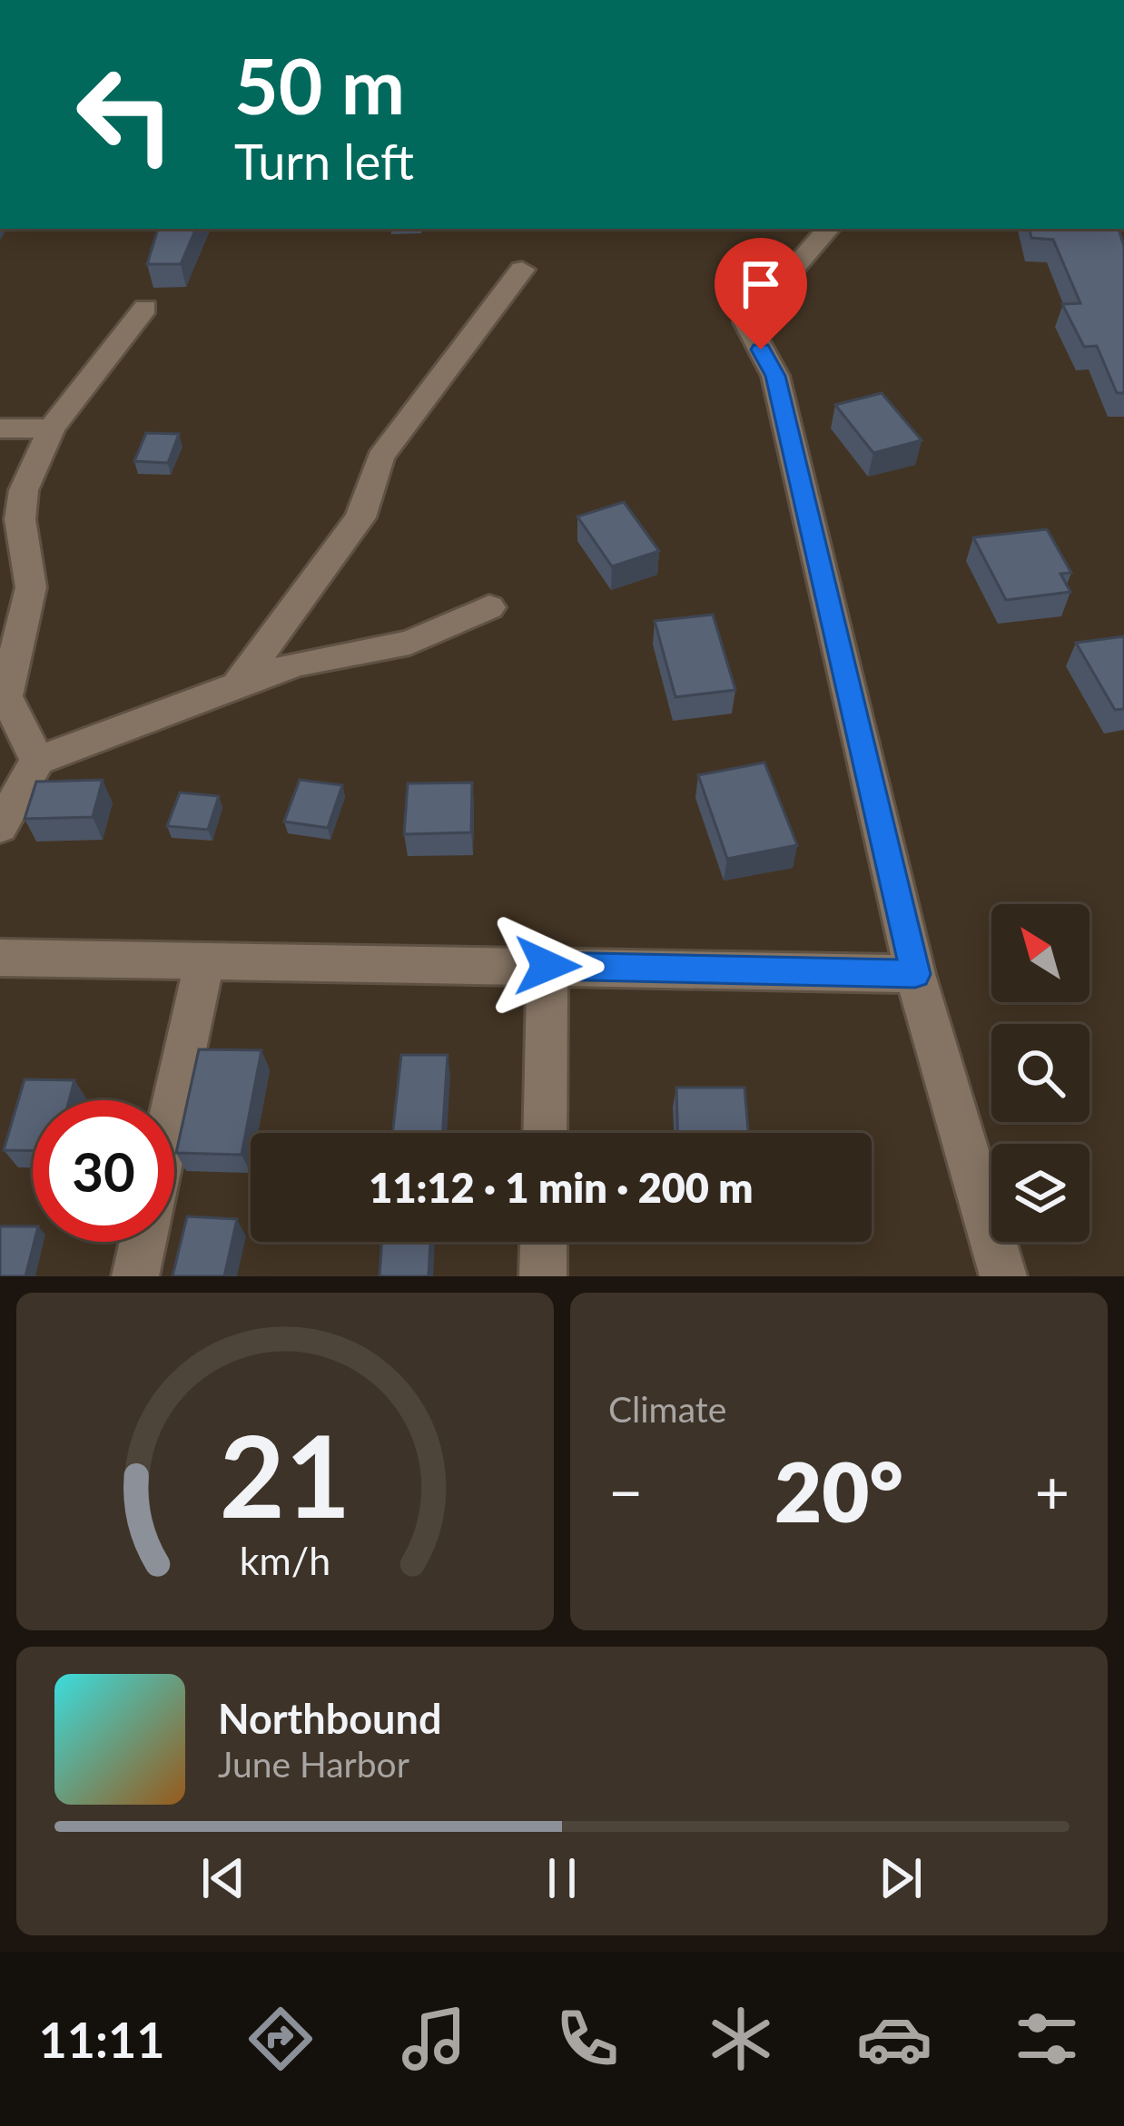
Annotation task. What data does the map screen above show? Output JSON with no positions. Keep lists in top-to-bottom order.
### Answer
{
  "north": "top left",
  "page": {
    "turn": ["50 m", "Turn left"],
    "limit": "30",
    "trip": "11:12 · 1 min · 200 m",
    "tile": "Climate",
    "heat": ["−", "20°", "+"],
    "song": ["Northbound", "June Harbor"],
    "tabs": "11:11",
    "gauge": ["21", "km/h"]
  }
}
